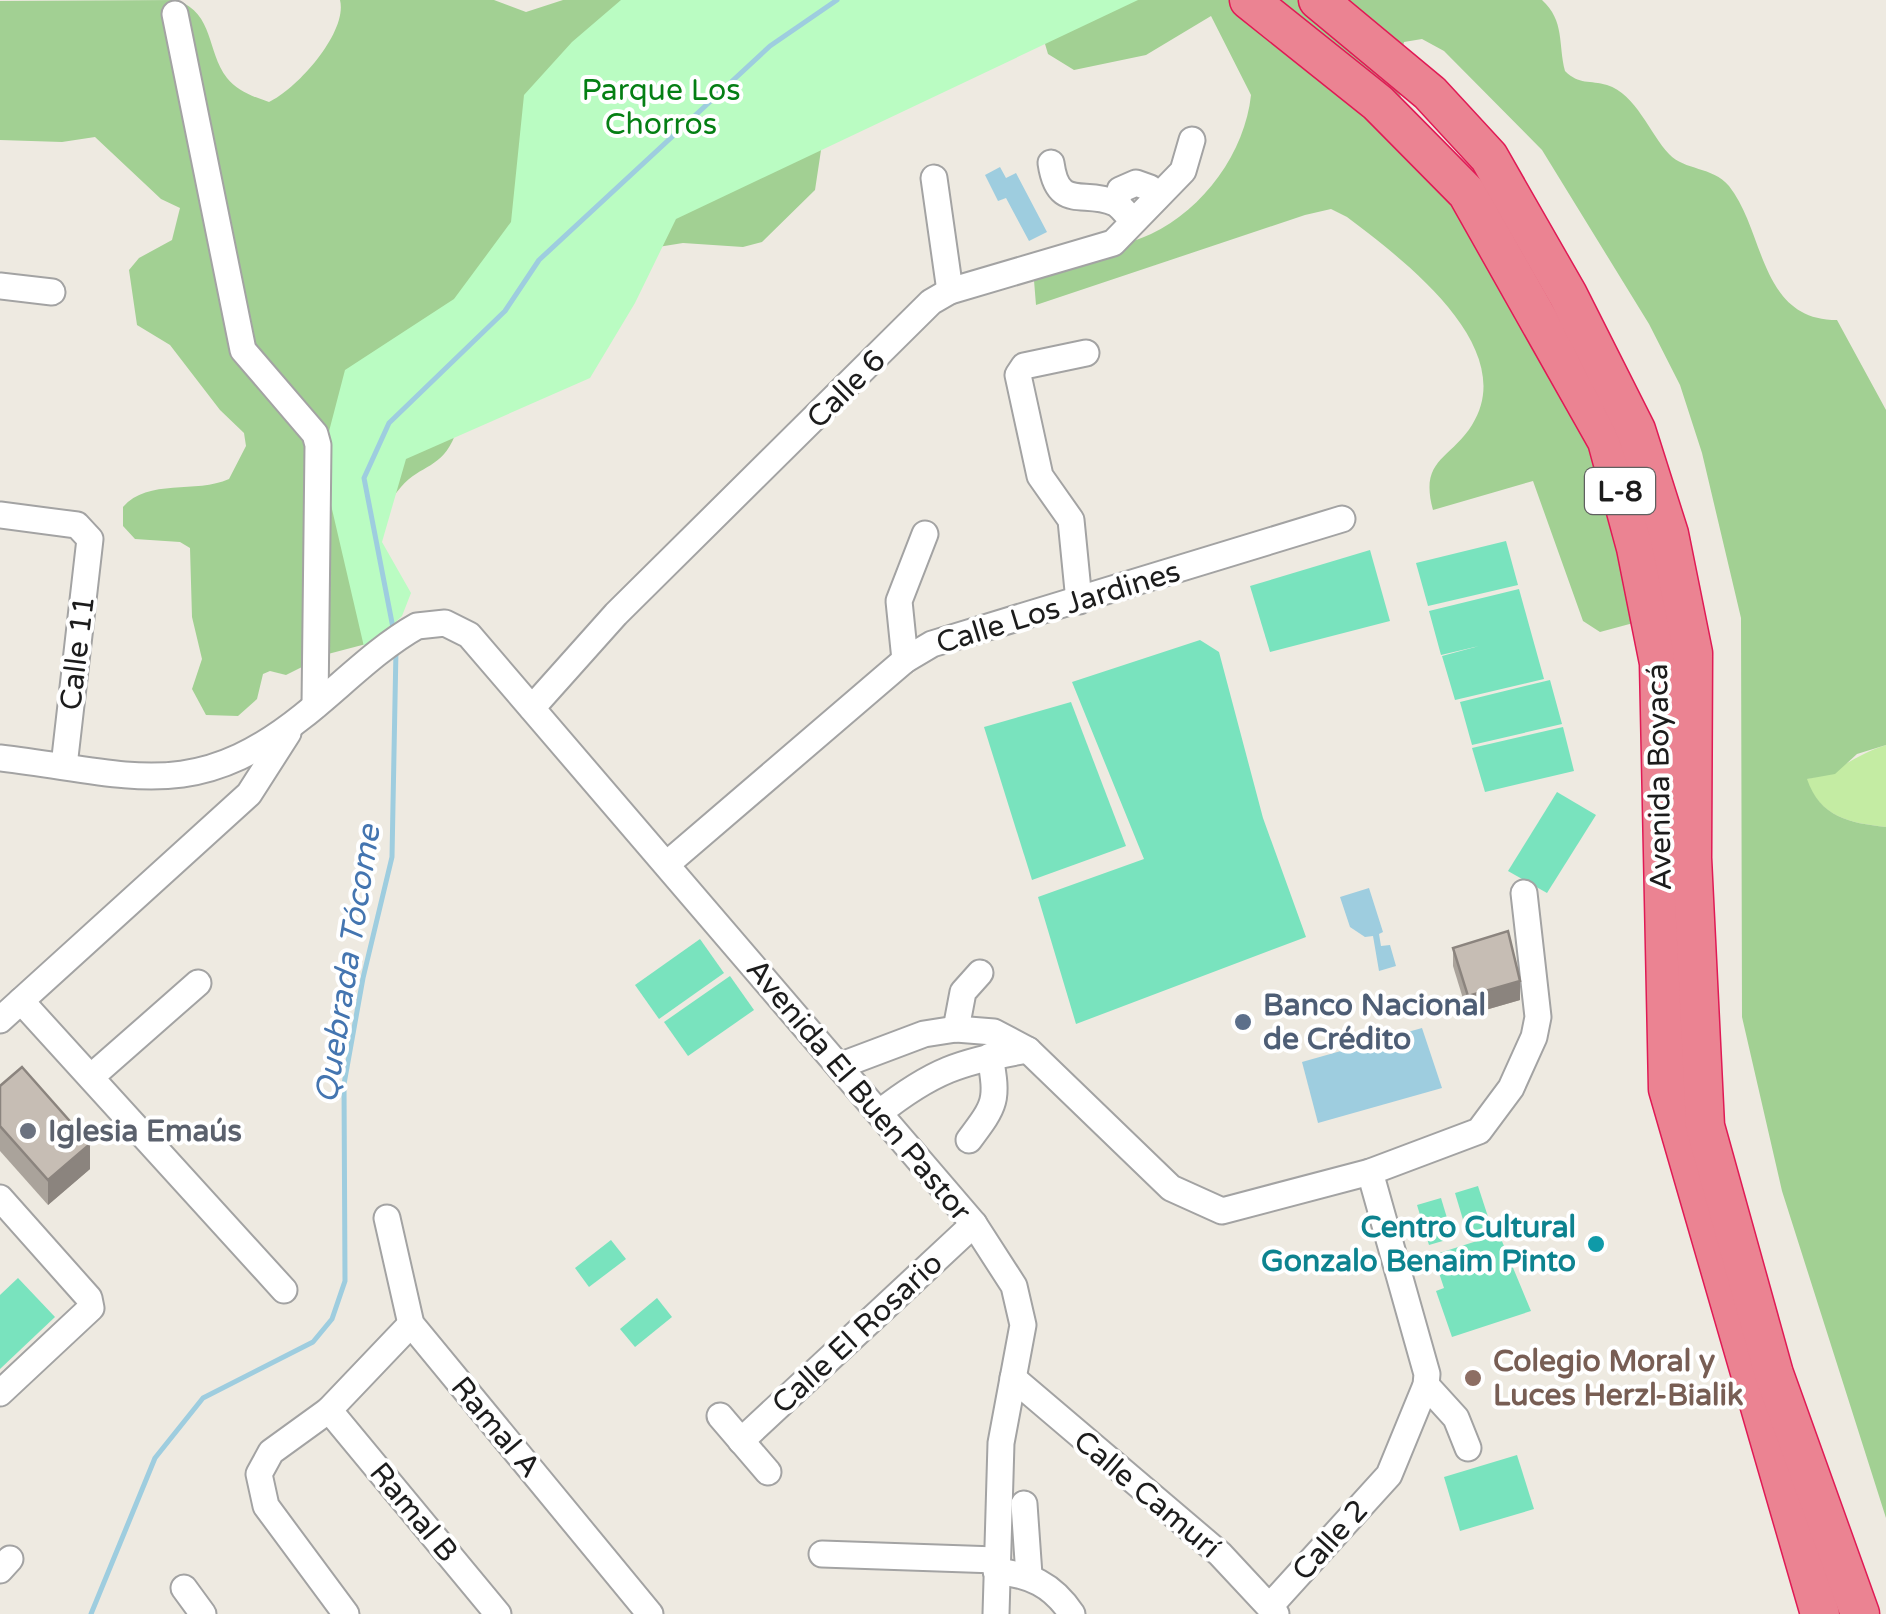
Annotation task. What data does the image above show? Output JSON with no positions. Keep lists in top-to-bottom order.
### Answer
{
  "streets": {
    "highway": ["L-8", "Avenida Boyacá"],
    "street": [
      "Calle 6",
      "Calle Los Jardines",
      "Calle 11",
      "Avenida El Buen Pastor",
      "Calle El Rosario",
      "Ramal A",
      "Calle Camurí",
      "Ramal B",
      "Calle 2"
    ]
  },
  "crossings": [
    ["Calle 6", "Avenida El Buen Pastor"],
    ["Calle Los Jardines", "Avenida El Buen Pastor"],
    ["Avenida El Buen Pastor", "Calle El Rosario"],
    ["Avenida El Buen Pastor", "Calle Camurí"],
    ["Calle Camurí", "Calle 2"]
  ],
  "water": ["Quebrada Tócome"],
  "parks": ["Parque Los Chorros"],
  "places": [
    "Banco Nacional de Crédito",
    "Iglesia Emaús",
    "Centro Cultural Gonzalo Benaim Pinto",
    "Colegio Moral y Luces Herzl-Bialik"
  ]
}
